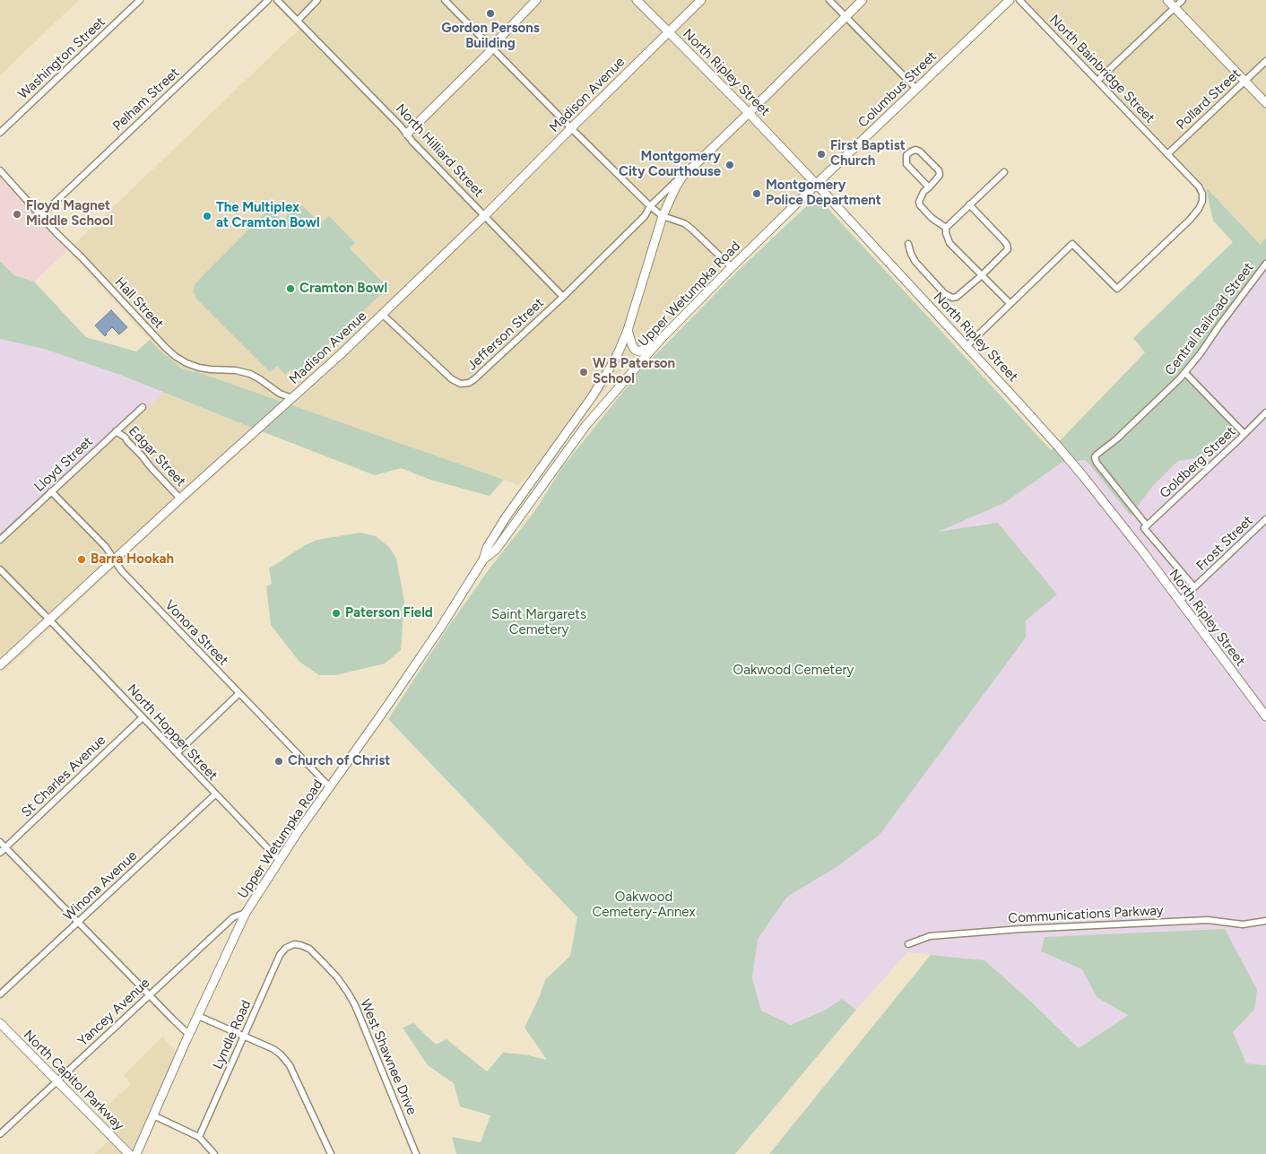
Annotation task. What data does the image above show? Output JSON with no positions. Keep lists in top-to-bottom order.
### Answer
{
  "streets": {
    "main road": [
      "North Ripley Street",
      "Columbus Street",
      "Madison Avenue",
      "Upper Wetumpka Road",
      "North Capitol Parkway"
    ],
    "street": [
      "Washington Street",
      "North Bainbridge Street",
      "Pelham Street",
      "Pollard Street",
      "North Hilliard Street",
      "Hall Street",
      "Central Railroad Street",
      "Jefferson Street",
      "Edgar Street",
      "Goldberg Street",
      "Lloyd Street",
      "Frost Street",
      "Vonora Street",
      "North Hopper Street",
      "St Charles Avenue",
      "Winona Avenue",
      "Communications Parkway",
      "Yancey Avenue",
      "Lyndle Road",
      "West Shawnee Drive"
    ]
  },
  "crossings": [
    ["North Bainbridge Street", "Pollard Street"],
    ["North Ripley Street", "Columbus Street"],
    ["North Ripley Street", "Madison Avenue"],
    ["North Ripley Street", "Upper Wetumpka Road"],
    ["North Ripley Street", "Frost Street"],
    ["Columbus Street", "Upper Wetumpka Road"],
    ["Madison Avenue", "North Hilliard Street"],
    ["Madison Avenue", "Hall Street"],
    ["Madison Avenue", "Jefferson Street"],
    ["Madison Avenue", "Edgar Street"],
    ["Madison Avenue", "Vonora Street"],
    ["Madison Avenue", "North Hopper Street"],
    ["Pelham Street", "Hall Street"],
    ["North Hilliard Street", "Jefferson Street"],
    ["Upper Wetumpka Road", "Vonora Street"],
    ["Upper Wetumpka Road", "North Hopper Street"],
    ["Upper Wetumpka Road", "Yancey Avenue"],
    ["Central Railroad Street", "Goldberg Street"],
    ["Edgar Street", "Lloyd Street"],
    ["Lloyd Street", "Vonora Street"],
    ["North Hopper Street", "St Charles Avenue"],
    ["North Hopper Street", "Winona Avenue"],
    ["Yancey Avenue", "North Capitol Parkway"],
    ["Lyndle Road", "West Shawnee Drive"]
  ],
  "parks": ["Saint Margarets Cemetery", "Oakwood Cemetery", "Oakwood Cemetery-Annex"],
  "places": [
    "Gordon Persons Building",
    "First Baptist Church",
    "Montgomery City Courthouse",
    "Montgomery Police Department",
    "Floyd Magnet Middle School",
    "The Multiplex at Cramton Bowl",
    "Cramton Bowl",
    "W B Paterson School",
    "Barra Hookah",
    "Paterson Field",
    "Church of Christ"
  ]
}
